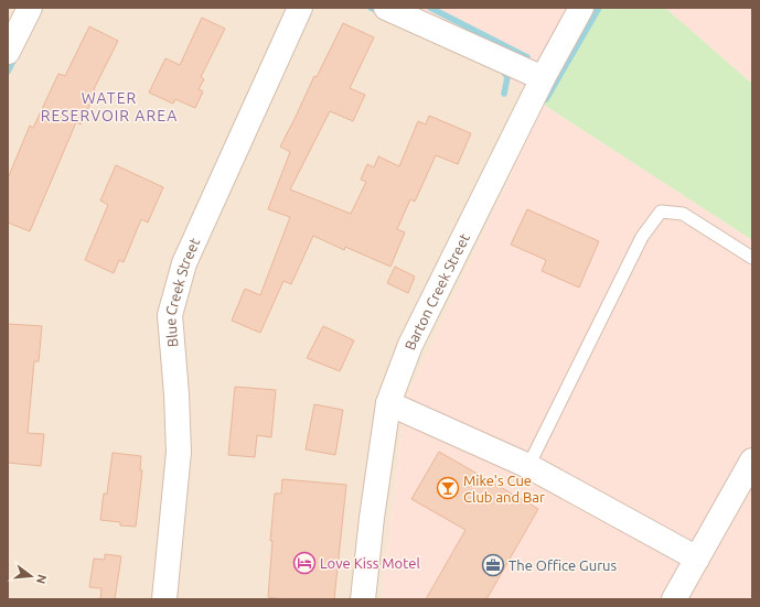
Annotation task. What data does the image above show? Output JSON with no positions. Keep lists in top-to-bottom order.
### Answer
{
  "streets": {
    "street": ["Barton Creek Street", "Blue Creek Street"]
  },
  "districts": ["WATER RESERVOIR AREA"],
  "places": {
    "bar": ["Mike's Cue Club and Bar"],
    "hotel": ["Love Kiss Motel"],
    "office": ["The Office Gurus"]
  },
  "north": "right"
}
